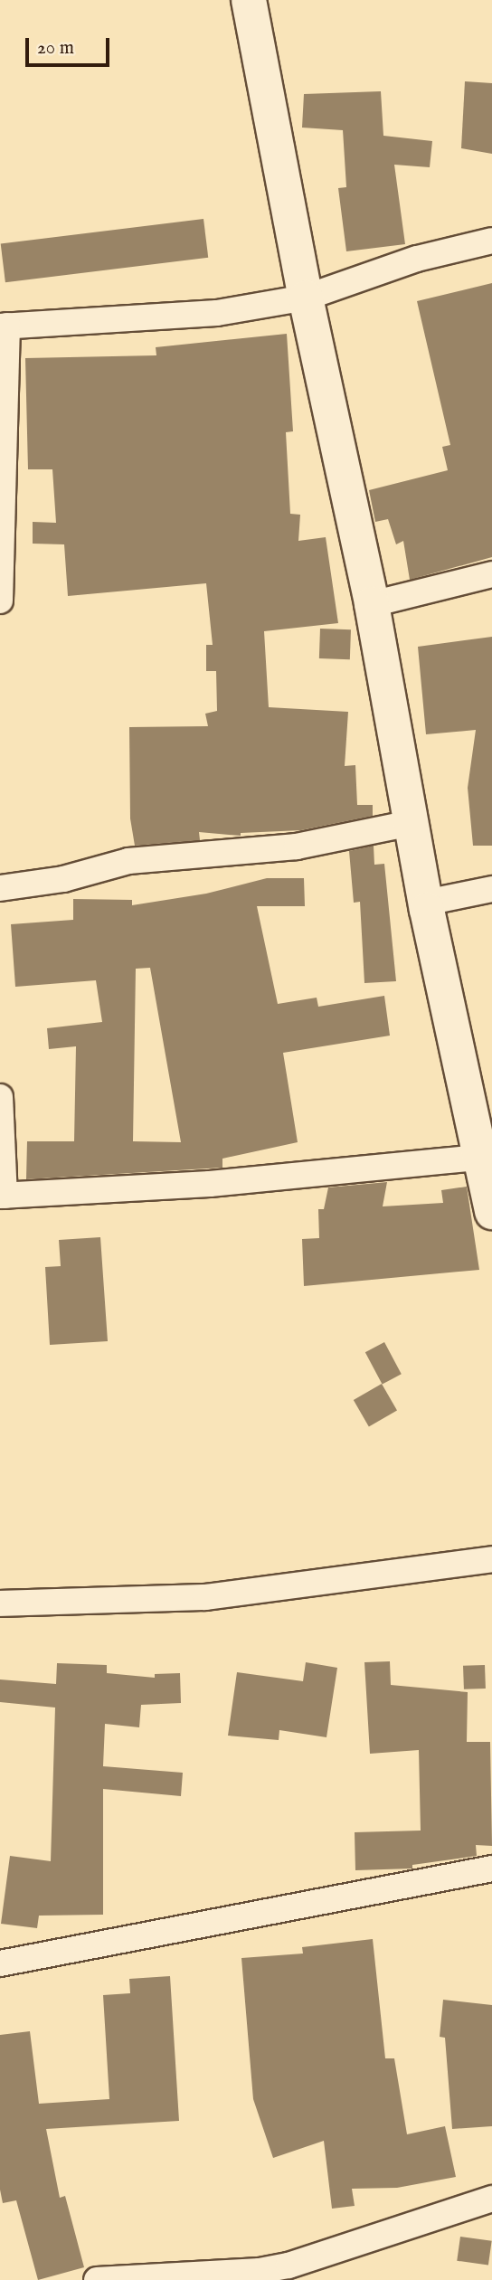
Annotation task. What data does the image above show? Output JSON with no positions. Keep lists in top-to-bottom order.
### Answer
{
  "scale_bar": "20 m"
}
